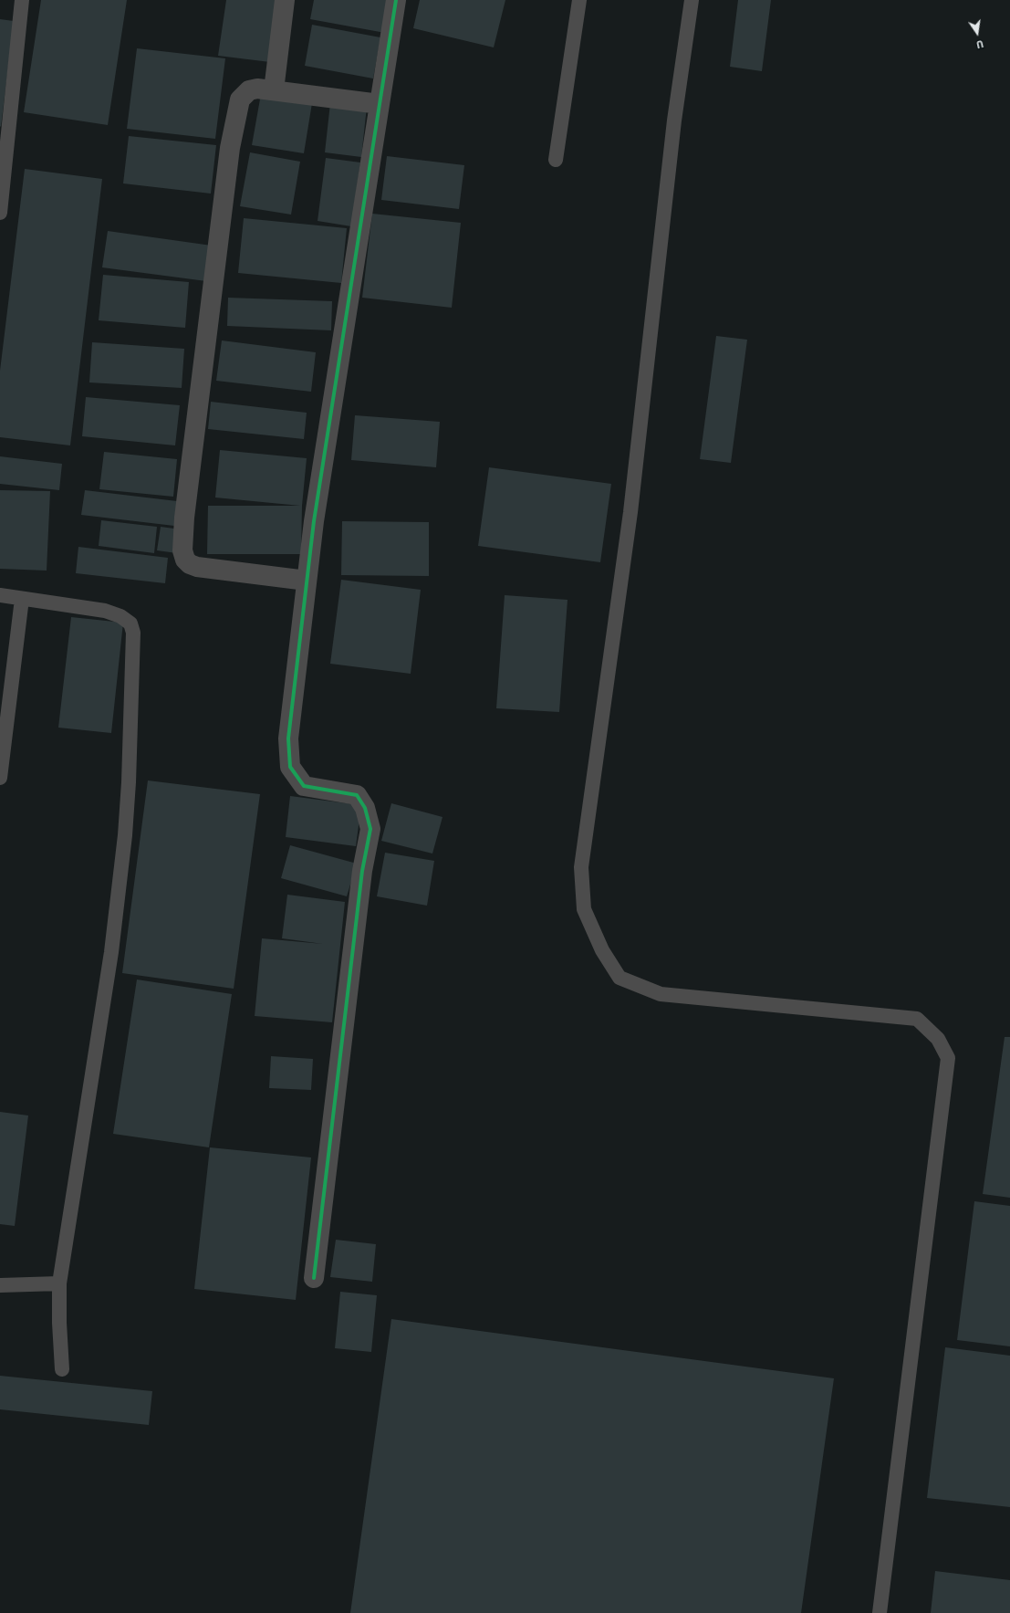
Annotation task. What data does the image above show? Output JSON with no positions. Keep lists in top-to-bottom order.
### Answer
{
  "north": "bottom"
}
